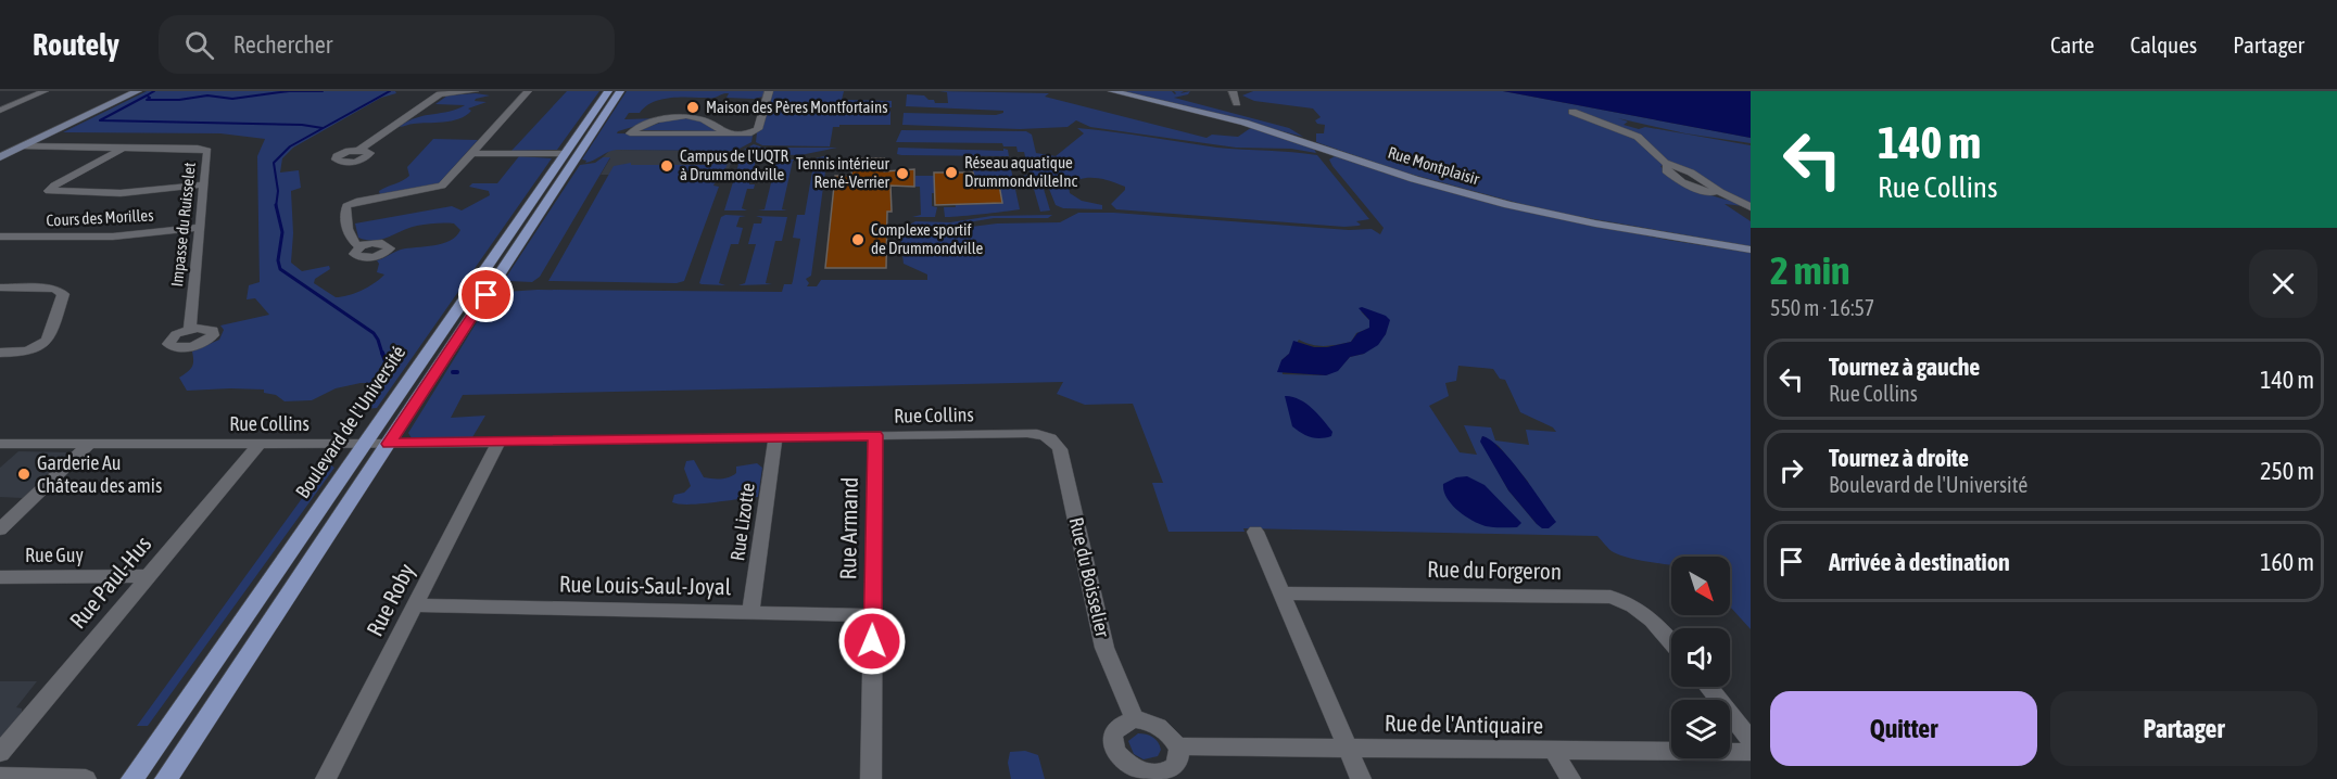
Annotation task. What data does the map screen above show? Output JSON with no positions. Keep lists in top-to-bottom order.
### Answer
{
  "streets": {
    "main road": ["Boulevard de l'Université"],
    "street": [
      "Rue Montplaisir",
      "Cours des Morilles",
      "Impasse du Ruisselet",
      "Rue Collins",
      "Rue Lizotte",
      "Rue Armand",
      "Rue Guy",
      "Rue du Forgeron",
      "Rue du Boisselier",
      "Rue Paul-Hus",
      "Rue Louis-Saul-Joyal",
      "Rue Roby",
      "Rue de l'Antiquaire"
    ]
  },
  "crossings": [
    ["Cours des Morilles", "Impasse du Ruisselet"],
    ["Rue Collins", "Boulevard de l'Université"],
    ["Rue Collins", "Rue Lizotte"],
    ["Rue Collins", "Rue Armand"],
    ["Rue Collins", "Rue du Boisselier"],
    ["Rue Collins", "Rue Paul-Hus"],
    ["Rue Collins", "Rue Roby"],
    ["Rue Lizotte", "Rue Louis-Saul-Joyal"],
    ["Rue Armand", "Rue Louis-Saul-Joyal"],
    ["Rue Guy", "Rue Paul-Hus"],
    ["Rue du Boisselier", "Rue de l'Antiquaire"],
    ["Rue Louis-Saul-Joyal", "Rue Roby"]
  ],
  "places": [
    "Maison des Pères Montfortains",
    "Campus de l'UQTR à Drummondville",
    "Réseau aquatique DrummondvilleInc",
    "Tennis intérieur René-Verrier",
    "Complexe sportif de Drummondville",
    "Garderie Au Château des amis"
  ],
  "north": "bottom right",
  "page": {
    "header": "Routely",
    "search": "Rechercher",
    "nav": ["Carte", "Calques", "Partager"],
    "turn": ["140 m", "Rue Collins"],
    "heading": ["2 min", "550 m · 16:57"],
    "list": [
      {
        "name": "Tournez à gauche",
        "note": "Rue Collins",
        "value": "140 m"
      },
      {
        "name": "Tournez à droite",
        "note": "Boulevard de l'Université",
        "value": "250 m"
      },
      {
        "name": "Arrivée à destination",
        "value": "160 m"
      }
    ],
    "buttons": ["Quitter", "Partager"]
  }
}
